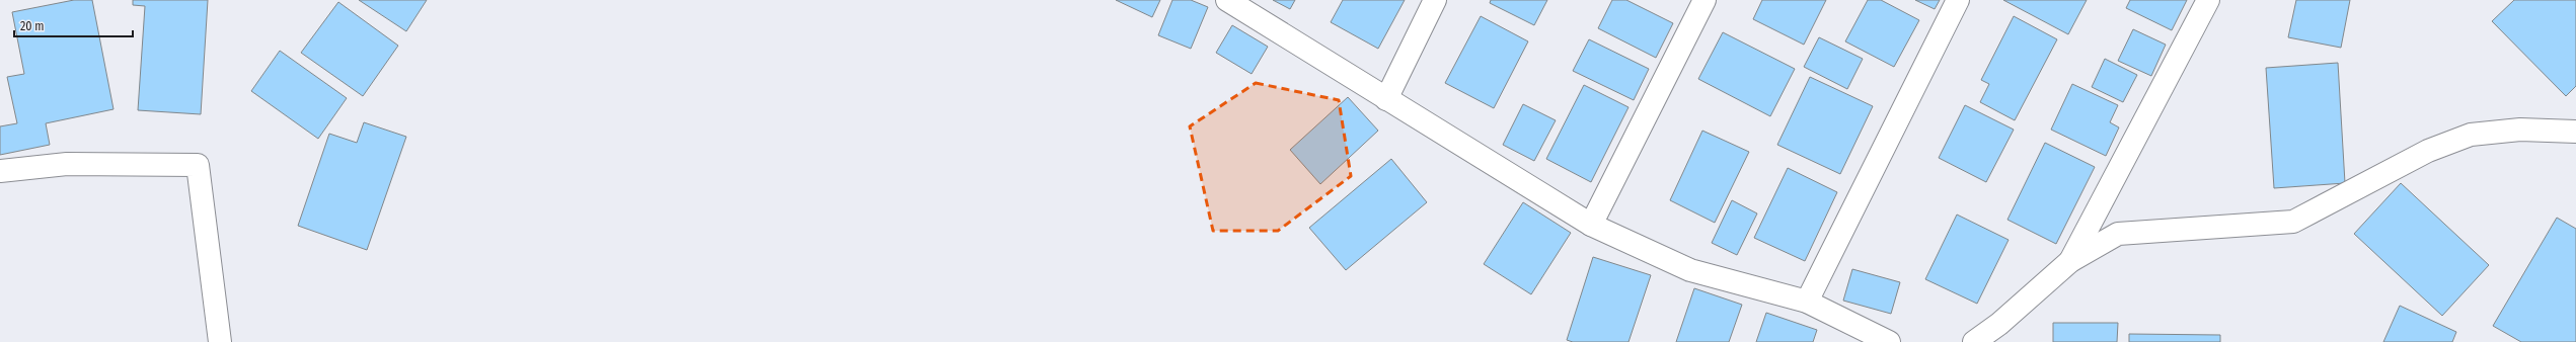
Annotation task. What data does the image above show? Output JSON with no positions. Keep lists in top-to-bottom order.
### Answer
{
  "scale_bar": "20 m"
}
